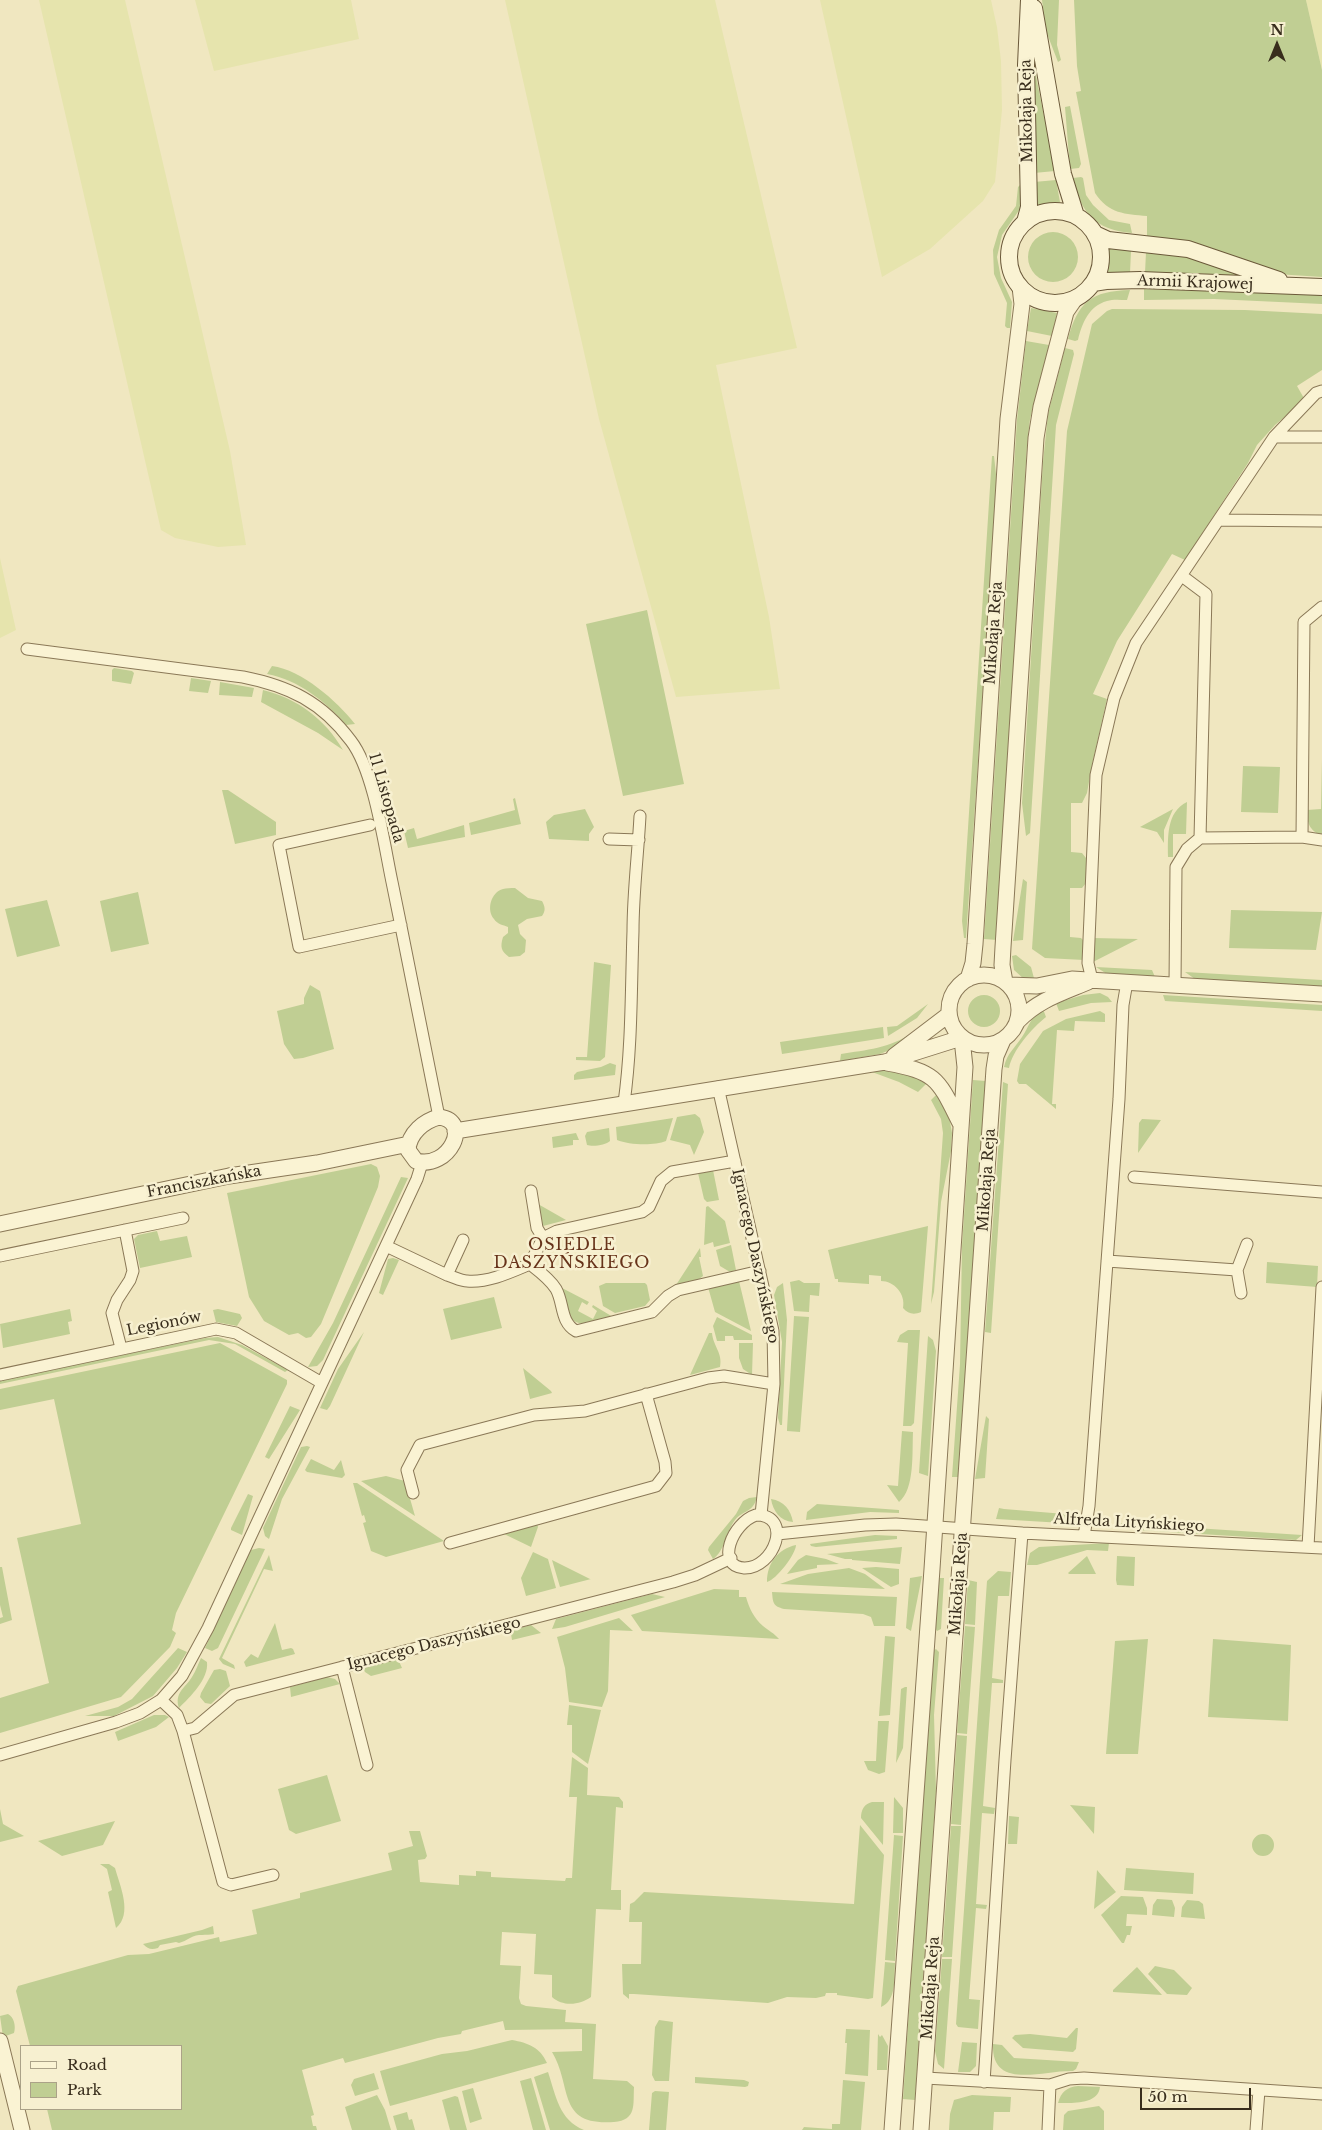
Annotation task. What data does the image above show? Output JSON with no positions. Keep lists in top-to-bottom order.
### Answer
{
  "streets": {
    "main road": ["Mikołaja Reja", "Armii Krajowej"],
    "street": [
      "11 Listopada",
      "Franciszkańska",
      "Ignacego Daszyńskiego",
      "Legionów",
      "Alfreda Lityńskiego"
    ]
  },
  "crossings": [
    ["Mikołaja Reja", "Armii Krajowej"],
    ["Mikołaja Reja", "Alfreda Lityńskiego"],
    ["11 Listopada", "Franciszkańska"],
    ["Ignacego Daszyńskiego", "Alfreda Lityńskiego"]
  ],
  "districts": ["OSIEDLE DASZYŃSKIEGO"],
  "legend": ["Road", "Park"],
  "scale_bar": "50 m",
  "north": "top"
}
